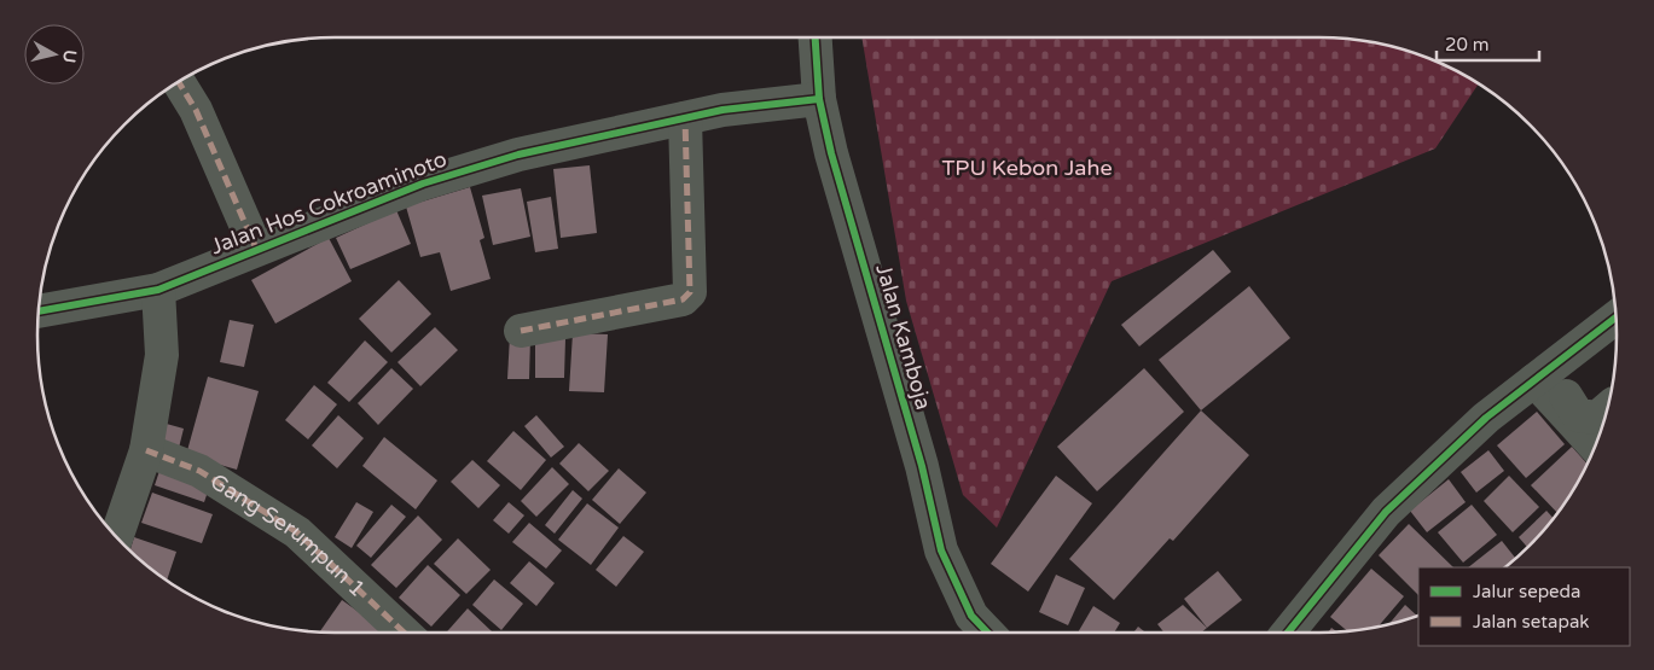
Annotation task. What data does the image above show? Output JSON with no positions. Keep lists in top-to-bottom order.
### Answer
{
  "streets": {
    "street": ["Jalan Hos Cokroaminoto", "Jalan Kamboja", "Gang Serumpun 1"]
  },
  "crossings": [
    ["Jalan Hos Cokroaminoto", "Jalan Kamboja"]
  ],
  "parks": ["TPU Kebon Jahe"],
  "legend": ["Jalur sepeda", "Jalan setapak"],
  "scale_bar": "20 m",
  "north": "right"
}
